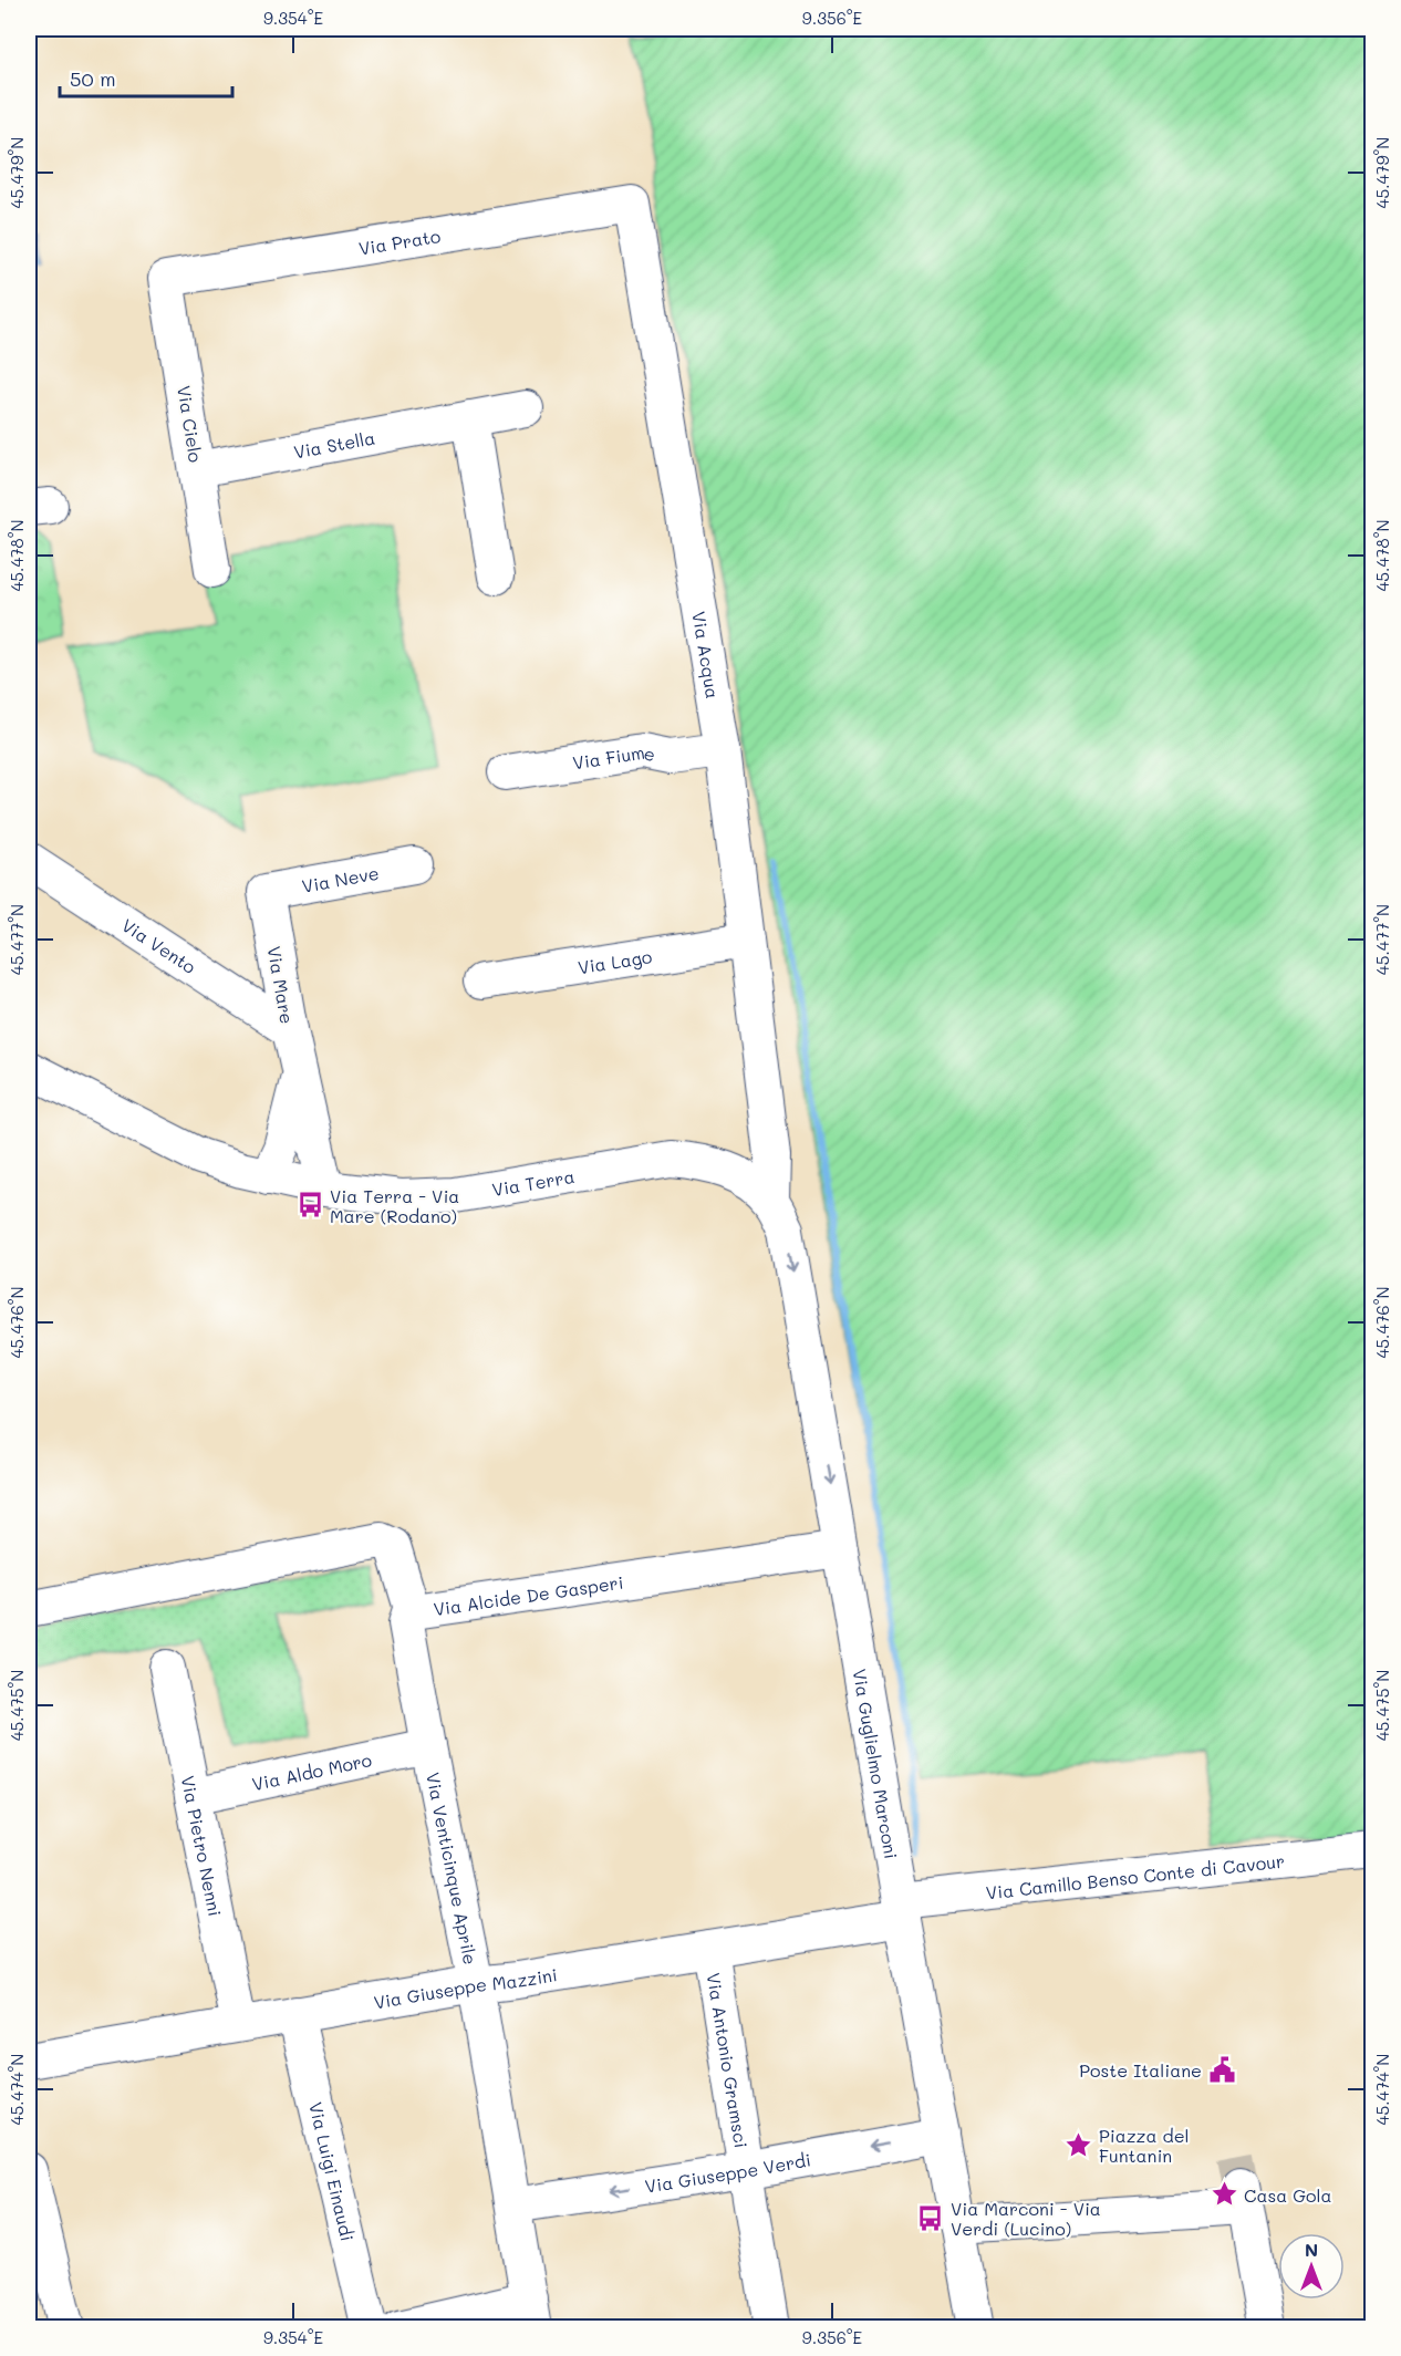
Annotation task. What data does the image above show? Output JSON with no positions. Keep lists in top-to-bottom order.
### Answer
{
  "streets": {
    "street": [
      "Via Prato",
      "Via Cielo",
      "Via Stella",
      "Via Acqua",
      "Via Fiume",
      "Via Neve",
      "Via Vento",
      "Via Lago",
      "Via Mare",
      "Via Terra",
      "Via Alcide De Gasperi",
      "Via Guglielmo Marconi",
      "Via Aldo Moro",
      "Via Pietro Nenni",
      "Via Venticinque Aprile",
      "Via Camillo Benso Conte di Cavour",
      "Via Giuseppe Mazzini",
      "Via Antonio Gramsci",
      "Via Luigi Einaudi",
      "Via Giuseppe Verdi"
    ]
  },
  "crossings": [
    ["Via Prato", "Via Cielo"],
    ["Via Prato", "Via Acqua"],
    ["Via Cielo", "Via Stella"],
    ["Via Acqua", "Via Fiume"],
    ["Via Acqua", "Via Lago"],
    ["Via Acqua", "Via Terra"],
    ["Via Acqua", "Via Guglielmo Marconi"],
    ["Via Neve", "Via Mare"],
    ["Via Vento", "Via Mare"],
    ["Via Mare", "Via Terra"],
    ["Via Terra", "Via Guglielmo Marconi"],
    ["Via Alcide De Gasperi", "Via Guglielmo Marconi"],
    ["Via Alcide De Gasperi", "Via Venticinque Aprile"],
    ["Via Guglielmo Marconi", "Via Camillo Benso Conte di Cavour"],
    ["Via Guglielmo Marconi", "Via Giuseppe Mazzini"],
    ["Via Guglielmo Marconi", "Via Giuseppe Verdi"],
    ["Via Aldo Moro", "Via Pietro Nenni"],
    ["Via Aldo Moro", "Via Venticinque Aprile"],
    ["Via Pietro Nenni", "Via Giuseppe Mazzini"],
    ["Via Venticinque Aprile", "Via Giuseppe Mazzini"],
    ["Via Venticinque Aprile", "Via Giuseppe Verdi"],
    ["Via Camillo Benso Conte di Cavour", "Via Giuseppe Mazzini"],
    ["Via Giuseppe Mazzini", "Via Antonio Gramsci"],
    ["Via Giuseppe Mazzini", "Via Luigi Einaudi"],
    ["Via Antonio Gramsci", "Via Giuseppe Verdi"]
  ],
  "one_way": ["Via Giuseppe Verdi"],
  "places": {
    "bus stop": ["Via Terra - Via Mare (Rodano)", "Via Marconi - Via Verdi (Lucino)"],
    "public building": ["Poste Italiane"],
    "place": ["Piazza del Funtanin", "Casa Gola"]
  },
  "scale_bar": "50 m",
  "north": "top",
  "coordinates": [
    "9.354°E",
    "9.356°E",
    "45.479°N",
    "45.478°N",
    "45.477°N",
    "45.476°N",
    "45.475°N",
    "45.474°N"
  ]
}
